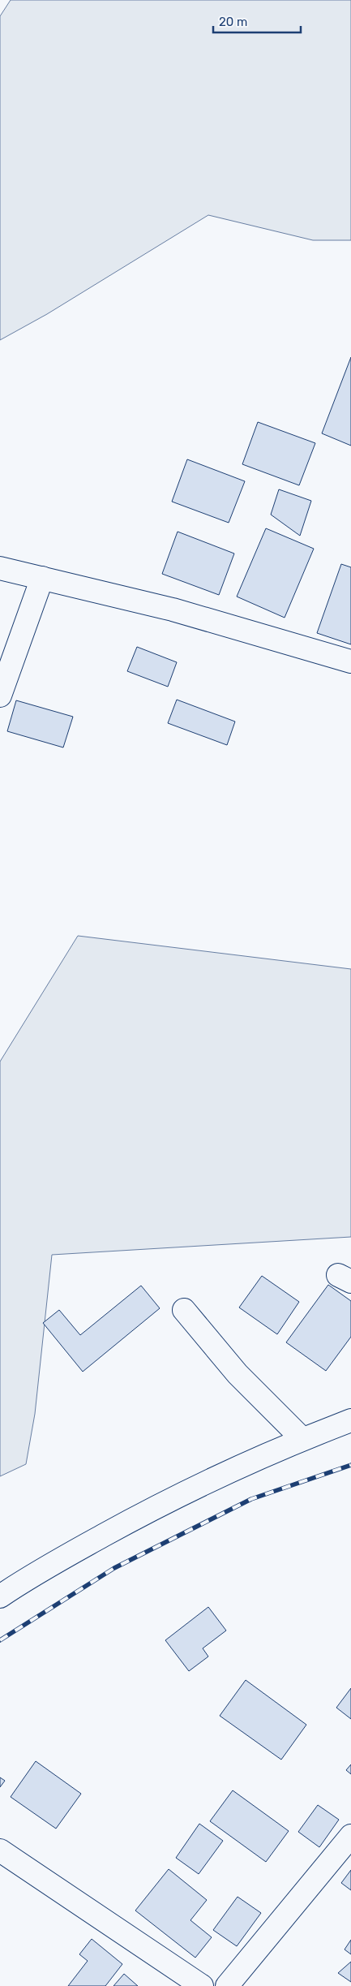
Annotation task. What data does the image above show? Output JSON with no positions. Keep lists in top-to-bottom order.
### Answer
{
  "scale_bar": "20 m"
}
